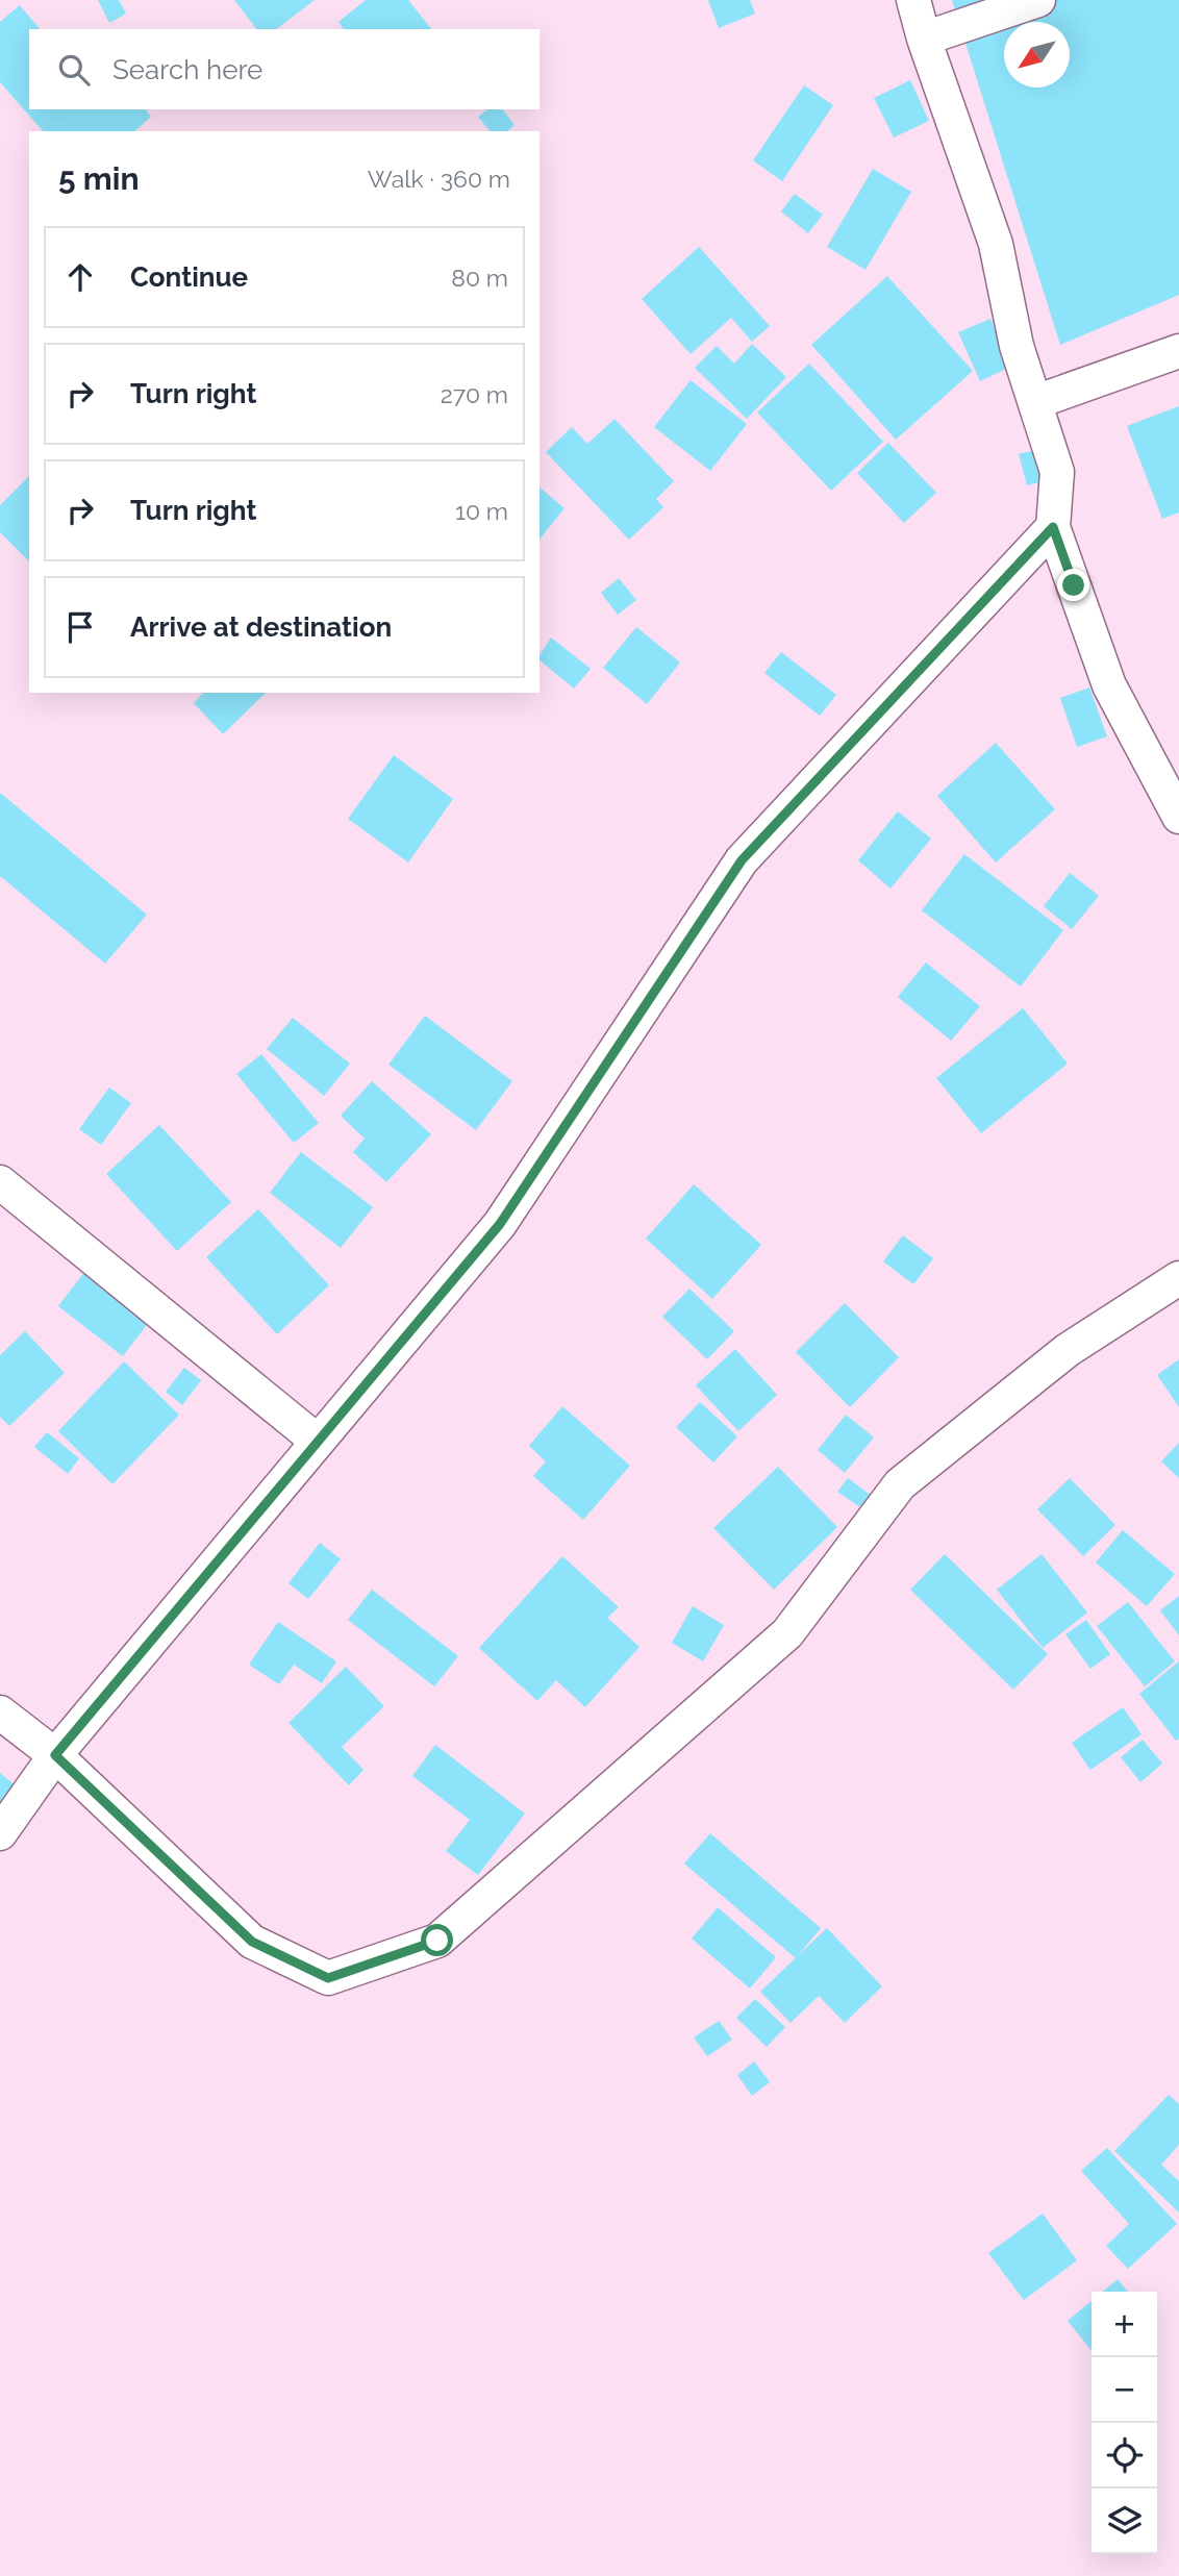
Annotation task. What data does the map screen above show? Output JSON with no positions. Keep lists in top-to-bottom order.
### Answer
{
  "north": "bottom left",
  "page": {
    "search": "Search here",
    "heading": ["5 min", "Walk · 360 m"],
    "list": [
      ["Continue", "80 m"],
      ["Turn right", "270 m"],
      ["Turn right", "10 m"],
      "Arrive at destination"
    ],
    "map_buttons": ["+", "−"]
  }
}
